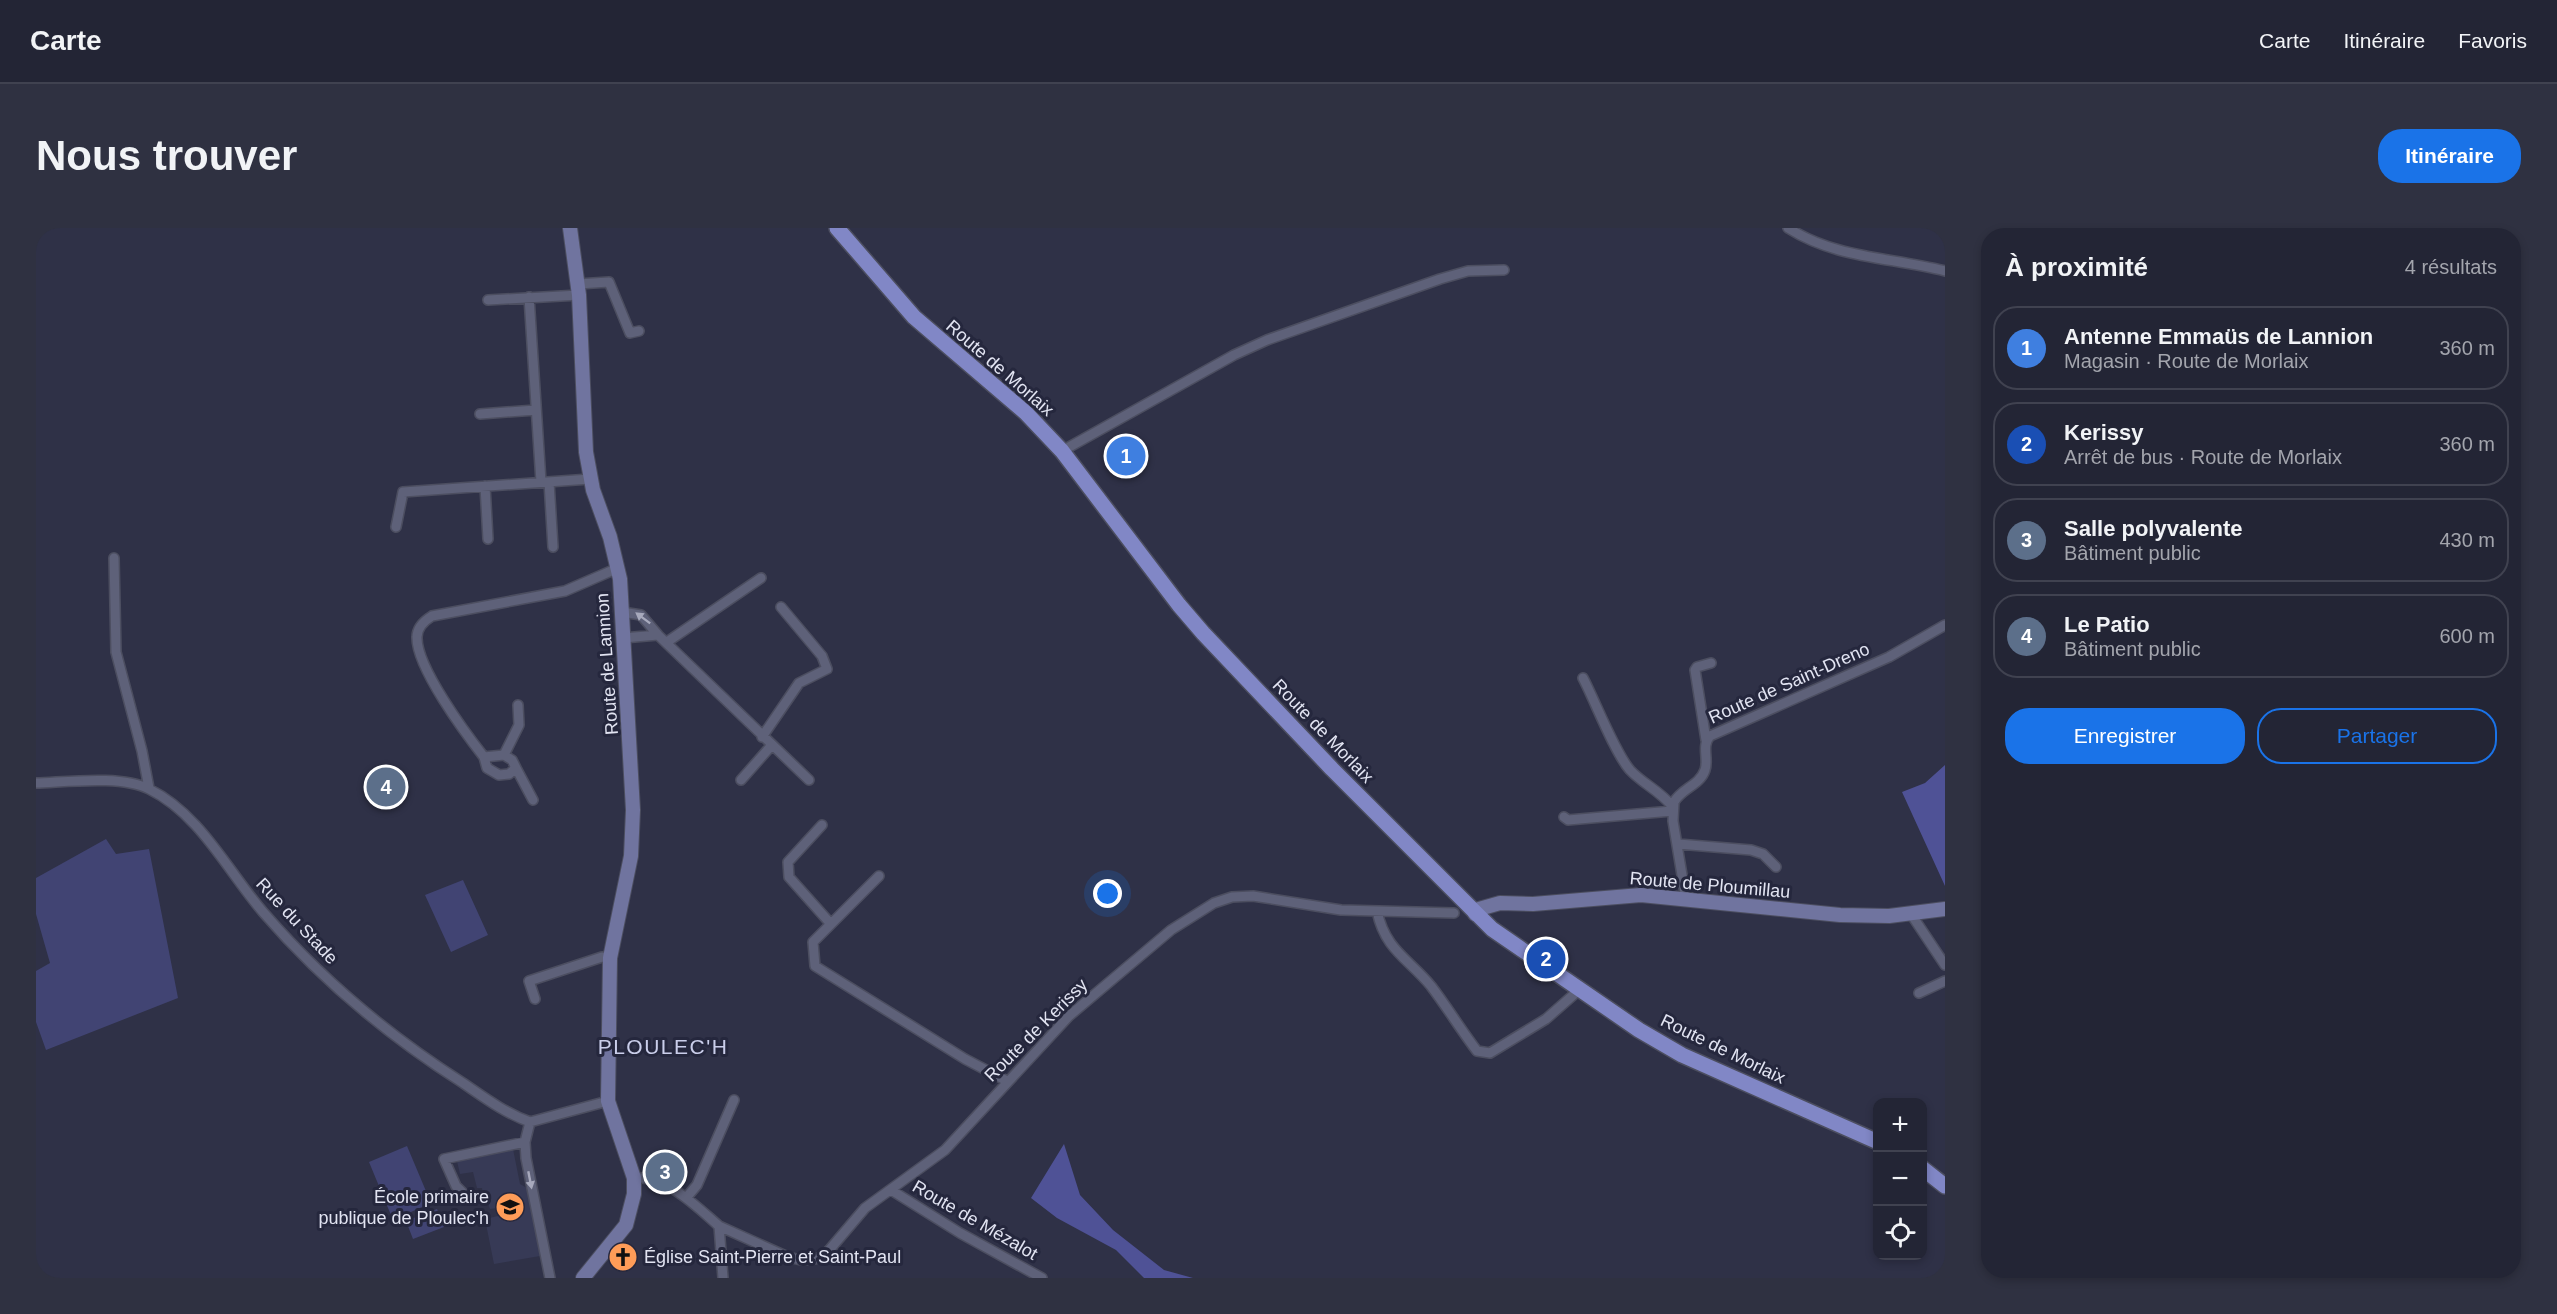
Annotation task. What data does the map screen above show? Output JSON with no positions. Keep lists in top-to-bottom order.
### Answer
{
  "streets": {
    "main road": ["Route de Morlaix"],
    "street": [
      "Route de Lannion",
      "Route de Saint-Dreno",
      "Route de Ploumillau",
      "Rue du Stade",
      "Route de Kerissy",
      "Route de Mézalot"
    ]
  },
  "crossings": [
    ["Route de Morlaix", "Route de Ploumillau"],
    ["Route de Lannion", "Route de Kerissy"],
    ["Route de Kerissy", "Route de Mézalot"]
  ],
  "districts": ["PLOULEC'H"],
  "places": {
    "school or university": ["École primaire publique de Ploulec'h"],
    "church": ["Église Saint-Pierre et Saint-Paul"]
  },
  "page": {
    "header": "Carte",
    "nav": ["Carte", "Itinéraire", "Favoris"],
    "buttons": [
      "Itinéraire",
      ["Enregistrer", "Partager"]
    ],
    "title": "Nous trouver",
    "heading": ["À proximité", "4 résultats"],
    "list": [
      {
        "mark": "1",
        "name": "Antenne Emmaüs de Lannion",
        "note": "Magasin · Route de Morlaix",
        "value": "360 m"
      },
      {
        "mark": "2",
        "name": "Kerissy",
        "note": "Arrêt de bus · Route de Morlaix",
        "value": "360 m"
      },
      {
        "mark": "3",
        "name": "Salle polyvalente",
        "note": "Bâtiment public",
        "value": "430 m"
      },
      {
        "mark": "4",
        "name": "Le Patio",
        "note": "Bâtiment public",
        "value": "600 m"
      }
    ],
    "pins": [
      "1",
      "4",
      "2",
      "3"
    ],
    "map_buttons": ["+", "−"]
  }
}
